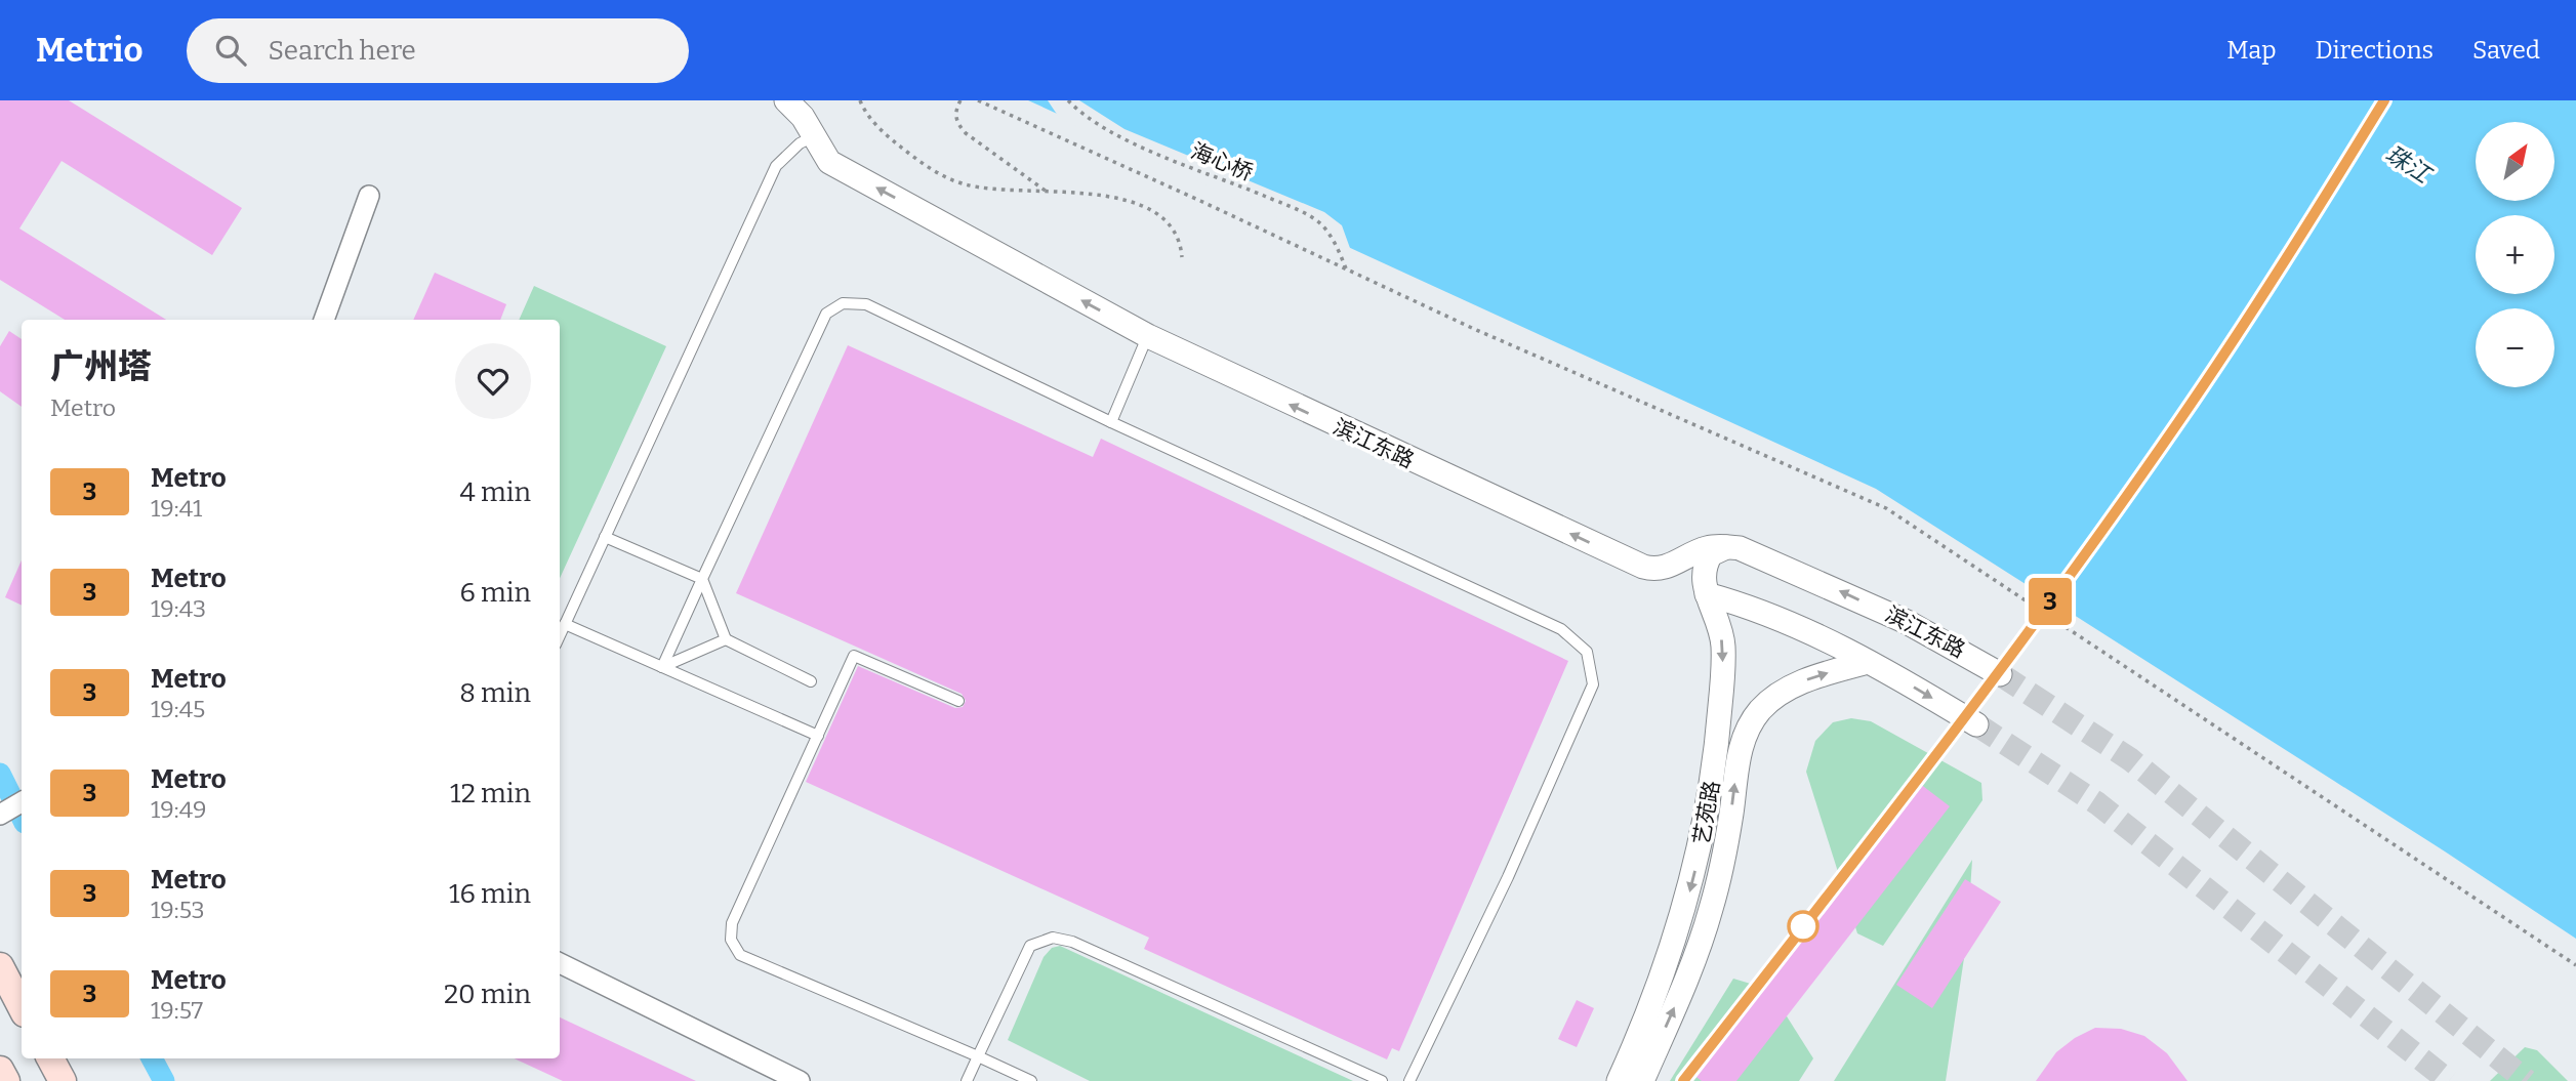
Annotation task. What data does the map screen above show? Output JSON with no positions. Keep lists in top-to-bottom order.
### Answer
{
  "streets": {
    "street": ["滨江东路", "艺苑路"],
    "path": ["海心桥"]
  },
  "crossings": [
    ["滨江东路", "艺苑路"]
  ],
  "one_way": ["滨江东路"],
  "water": ["珠江"],
  "lines": ["metro line 3"],
  "north": "top right",
  "page": {
    "header": "Metrio",
    "search": "Search here",
    "nav": ["Map", "Directions", "Saved"],
    "on_map": "3",
    "map_buttons": ["+", "−"],
    "heading": ["广州塔", "Metro"],
    "list": [
      {
        "mark": "3",
        "name": "Metro",
        "note": "19:41",
        "value": "4 min"
      },
      {
        "mark": "3",
        "name": "Metro",
        "note": "19:43",
        "value": "6 min"
      },
      {
        "mark": "3",
        "name": "Metro",
        "note": "19:45",
        "value": "8 min"
      },
      {
        "mark": "3",
        "name": "Metro",
        "note": "19:49",
        "value": "12 min"
      },
      {
        "mark": "3",
        "name": "Metro",
        "note": "19:53",
        "value": "16 min"
      },
      {
        "mark": "3",
        "name": "Metro",
        "note": "19:57",
        "value": "20 min"
      }
    ]
  }
}
